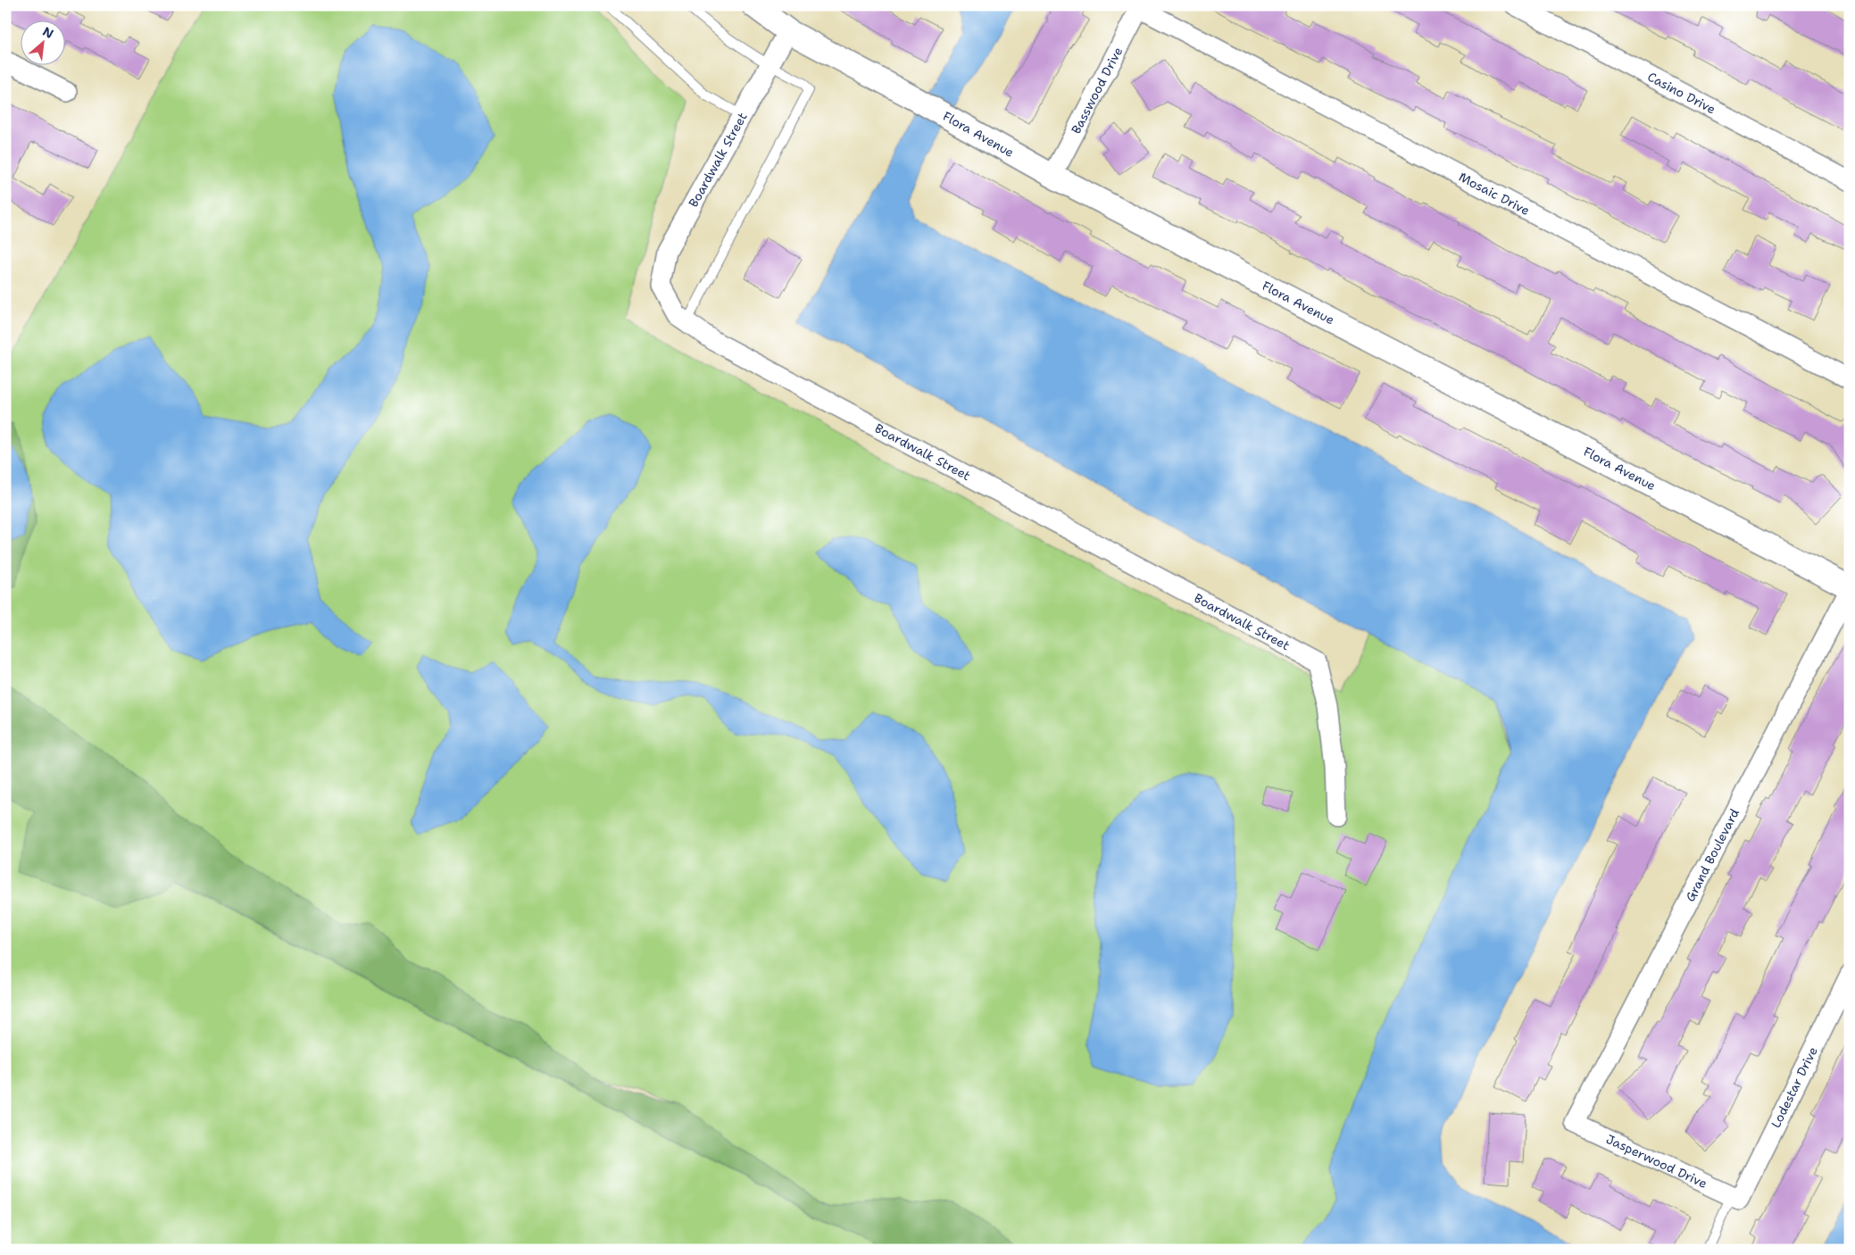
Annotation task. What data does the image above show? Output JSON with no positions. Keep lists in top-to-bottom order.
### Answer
{
  "streets": {
    "street": [
      "Basswood Drive",
      "Casino Drive",
      "Flora Avenue",
      "Boardwalk Street",
      "Mosaic Drive",
      "Grand Boulevard",
      "Lodestar Drive",
      "Jasperwood Drive"
    ]
  },
  "crossings": [
    ["Basswood Drive", "Flora Avenue"],
    ["Basswood Drive", "Mosaic Drive"],
    ["Flora Avenue", "Boardwalk Street"],
    ["Flora Avenue", "Grand Boulevard"],
    ["Grand Boulevard", "Jasperwood Drive"],
    ["Lodestar Drive", "Jasperwood Drive"]
  ],
  "north": "top right"
}
